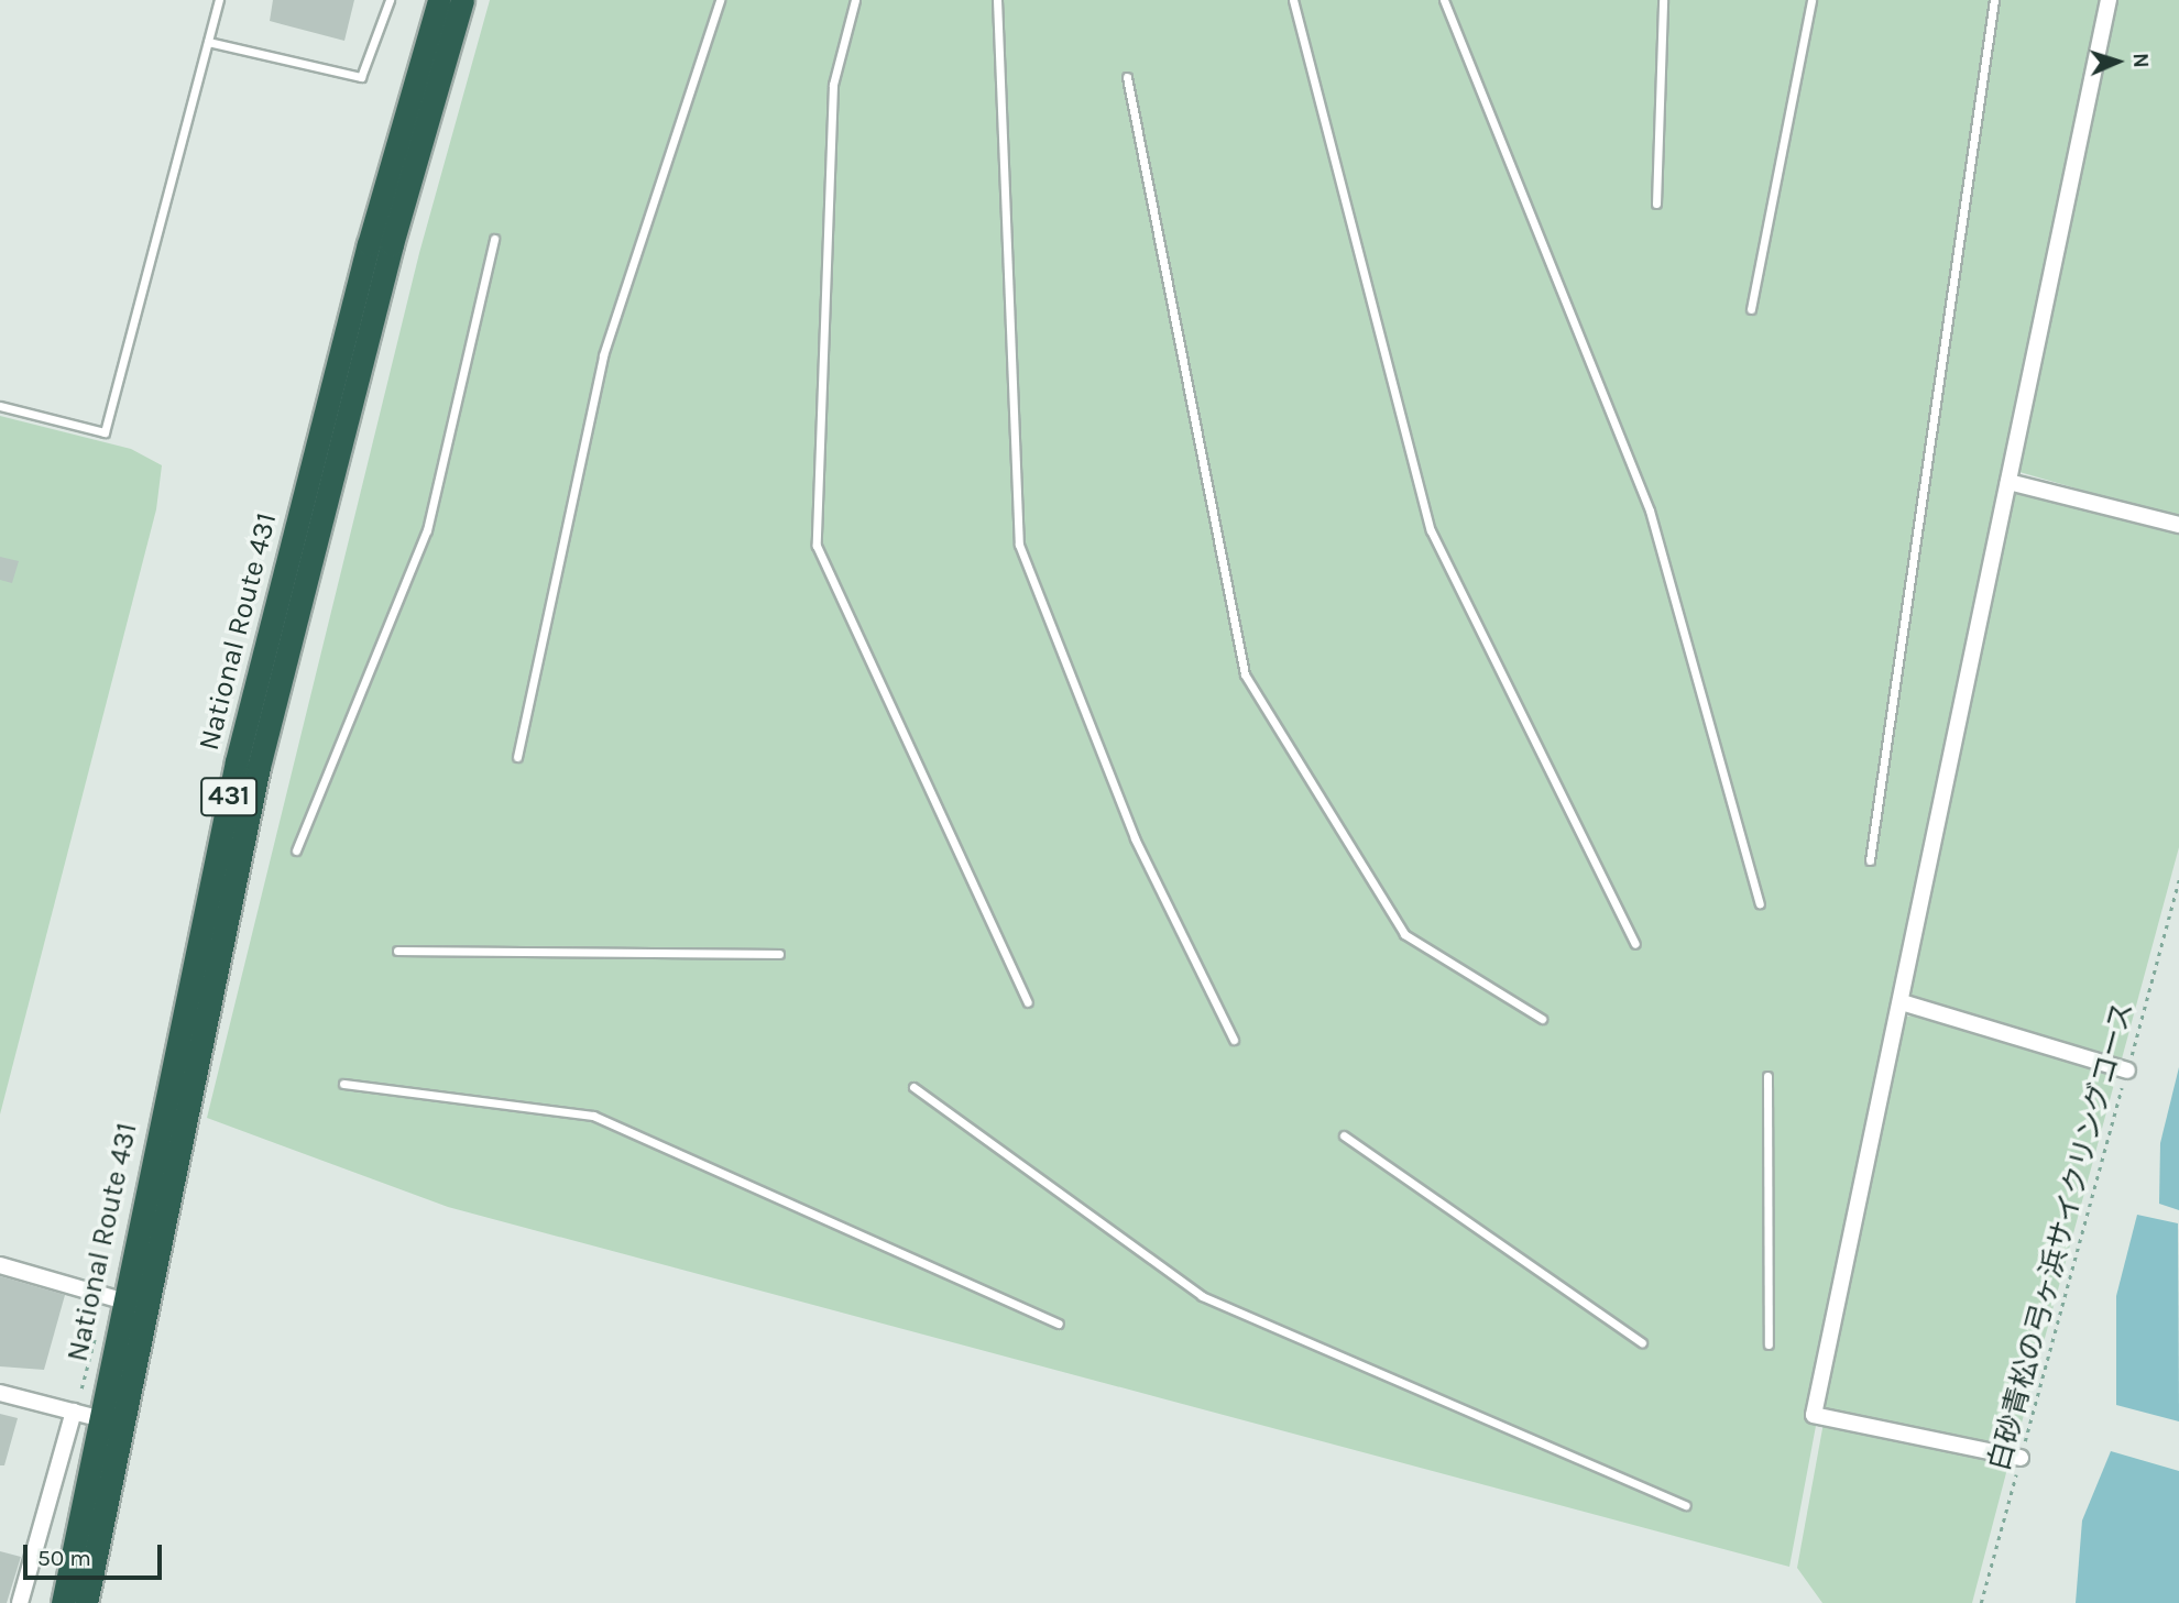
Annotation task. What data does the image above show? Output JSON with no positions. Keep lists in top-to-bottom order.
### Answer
{
  "streets": {
    "highway": ["National Route 431", "431"],
    "path": ["白砂青松の弓ヶ浜サイクリングコース"]
  },
  "scale_bar": "50 m",
  "north": "right"
}
